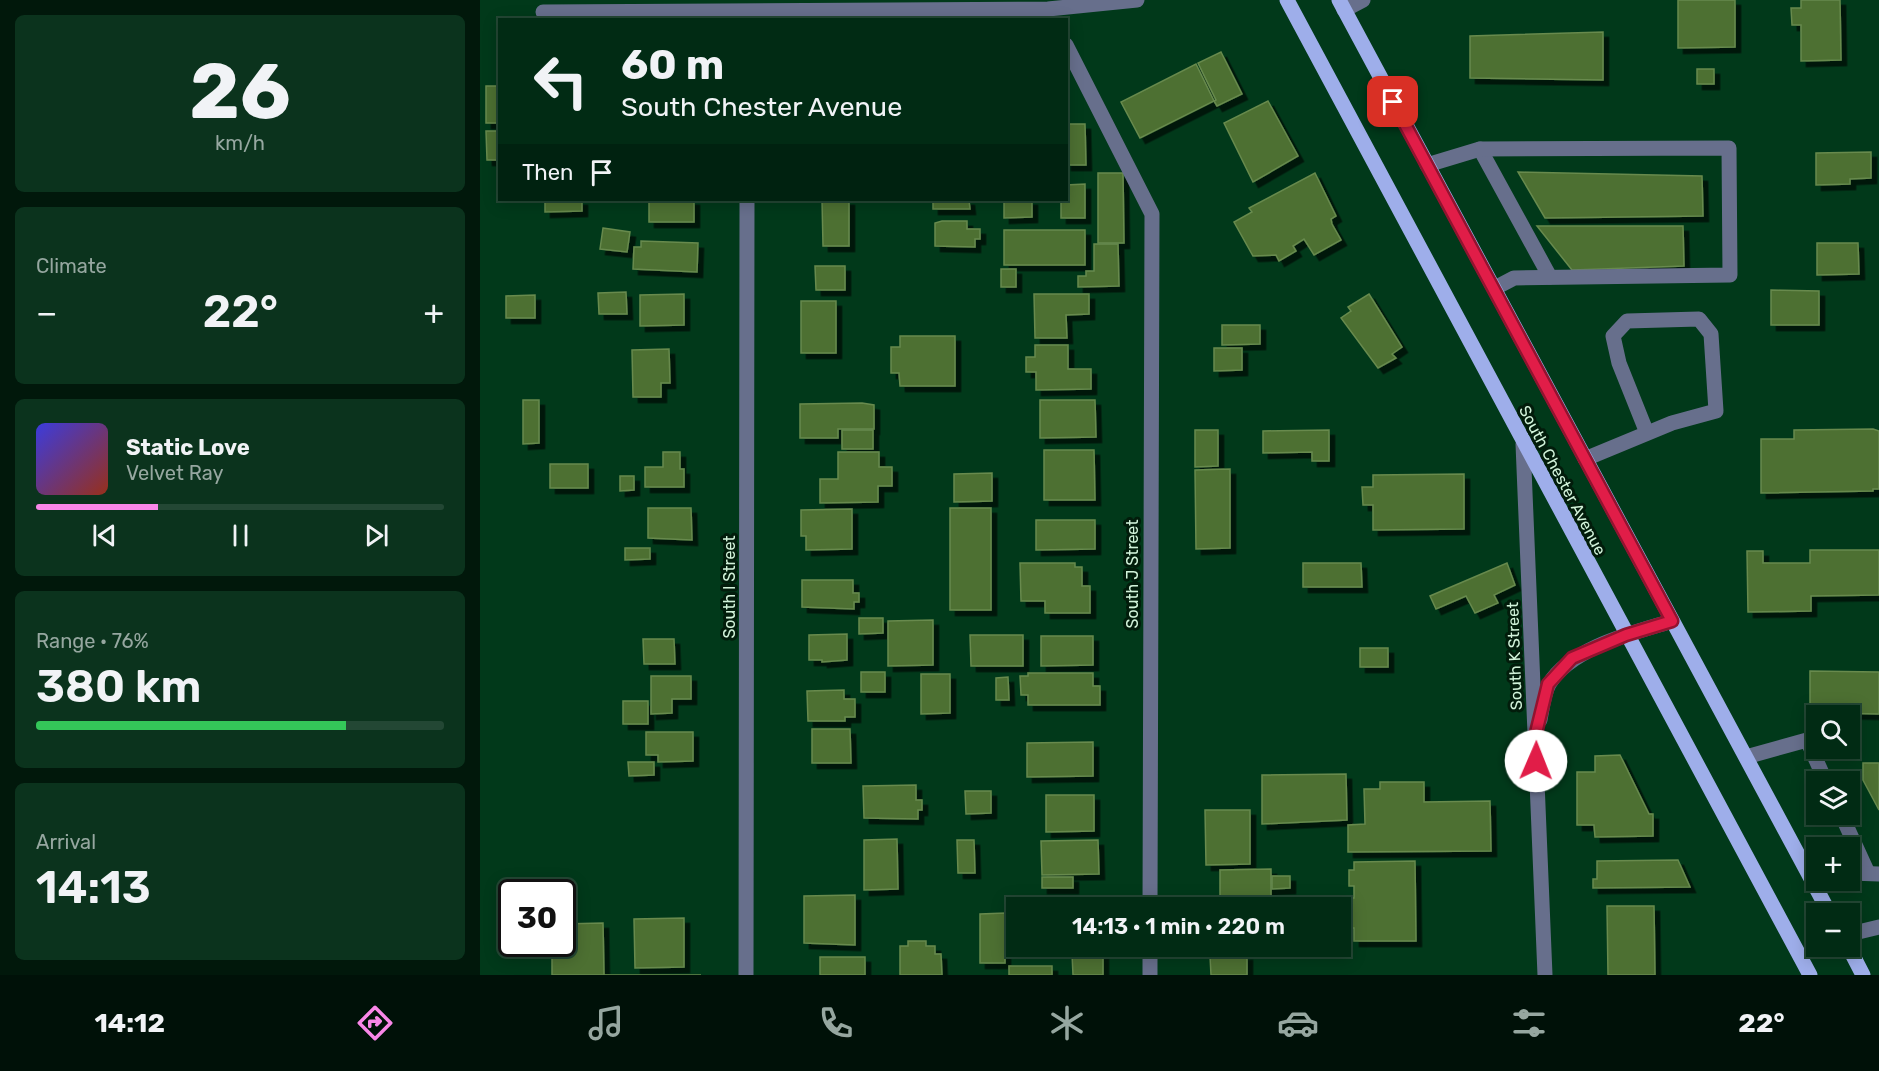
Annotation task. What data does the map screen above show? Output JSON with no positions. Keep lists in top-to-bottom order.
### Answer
{
  "streets": {
    "main road": ["South Chester Avenue"],
    "street": ["South J Street", "South I Street", "South K Street"]
  },
  "crossings": [
    ["South Chester Avenue", "South K Street"]
  ],
  "page": {
    "tile": [
      ["26", "km/h"],
      "Climate",
      ["Range · 76%", "380 km"],
      ["Arrival", "14:13"]
    ],
    "turn": ["60 m", "South Chester Avenue"],
    "then": "Then",
    "heat": ["−", "22°", "+"],
    "song": ["Static Love", "Velvet Ray"],
    "map_buttons": ["+", "−"],
    "limit": "30",
    "trip": "14:13 · 1 min · 220 m",
    "tabs": ["14:12", "22°"]
  }
}
